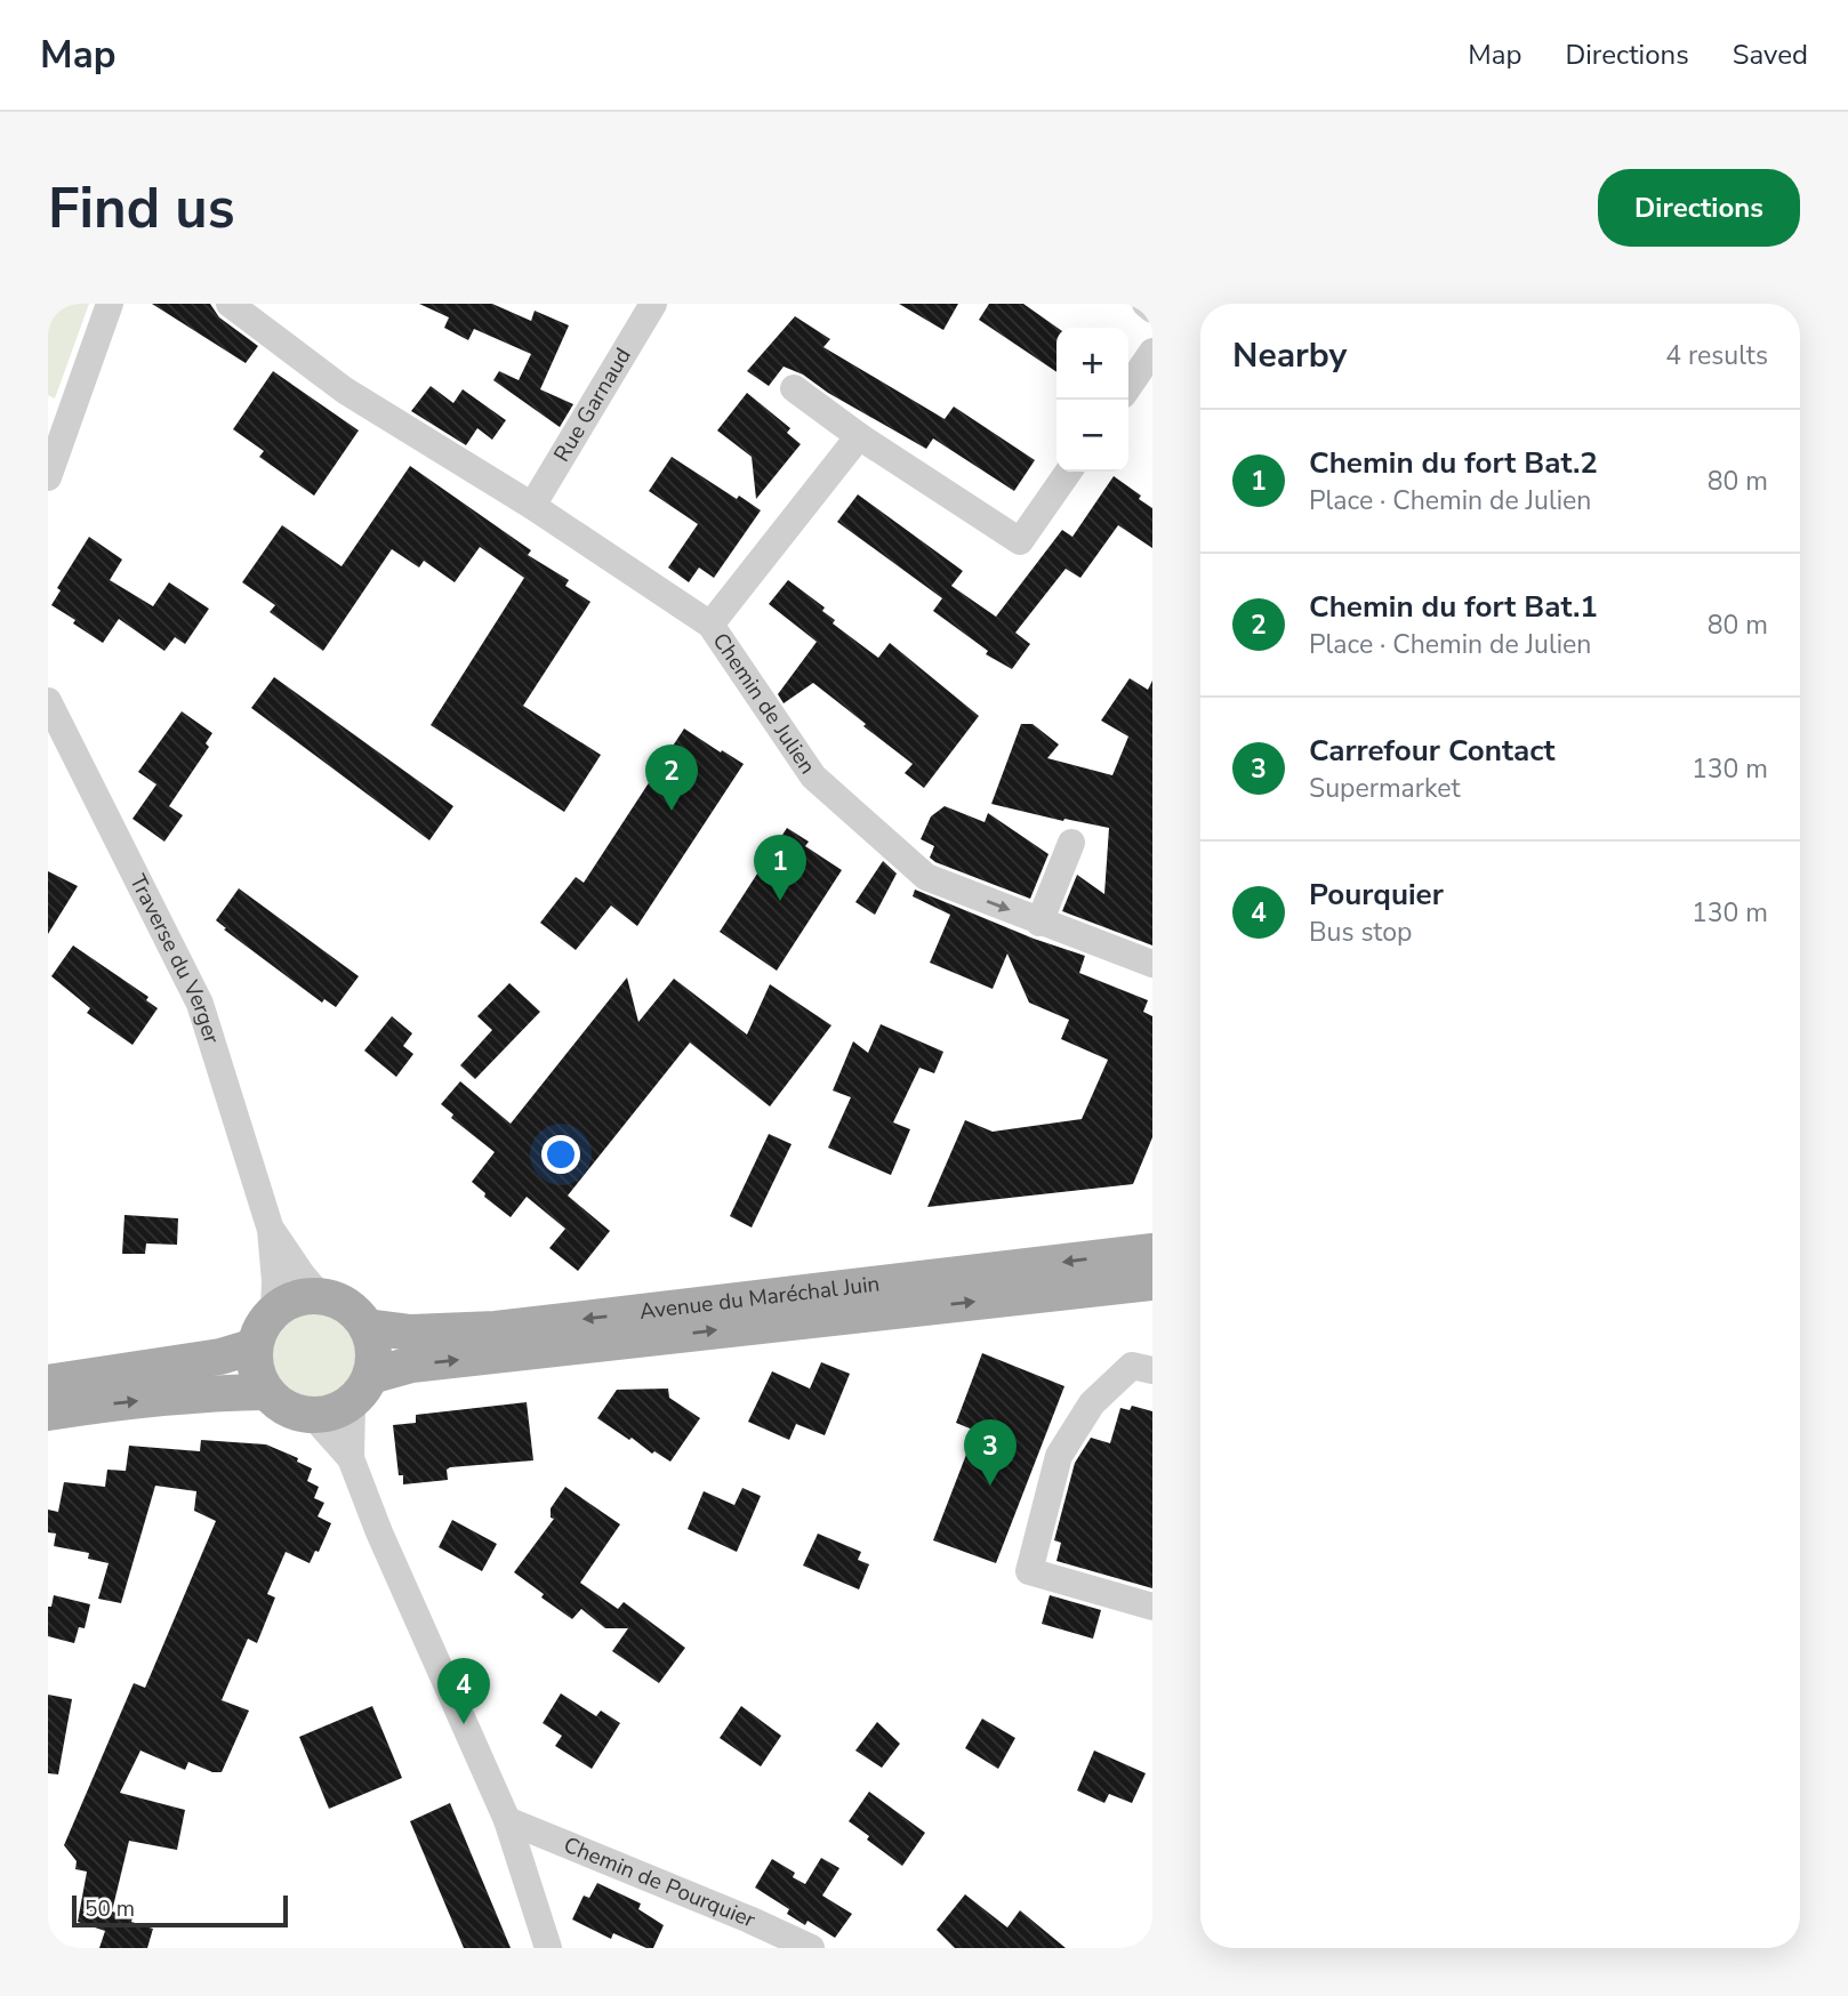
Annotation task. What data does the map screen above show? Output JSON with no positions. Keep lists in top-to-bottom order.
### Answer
{
  "streets": {
    "main road": ["Avenue du Maréchal Juin"],
    "street": [
      "Rue Garnaud",
      "Chemin de Julien",
      "Traverse du Verger",
      "Chemin de Pourquier"
    ]
  },
  "crossings": [
    ["Rue Garnaud", "Chemin de Julien"],
    ["Traverse du Verger", "Avenue du Maréchal Juin"]
  ],
  "one_way": ["Chemin de Julien"],
  "scale_bar": "50 m",
  "page": {
    "header": "Map",
    "nav": ["Map", "Directions", "Saved"],
    "buttons": "Directions",
    "title": "Find us",
    "heading": ["Nearby", "4 results"],
    "map_buttons": ["+", "−"],
    "list": [
      {
        "mark": "1",
        "name": "Chemin du fort Bat.2",
        "note": "Place · Chemin de Julien",
        "value": "80 m"
      },
      {
        "mark": "2",
        "name": "Chemin du fort Bat.1",
        "note": "Place · Chemin de Julien",
        "value": "80 m"
      },
      {
        "mark": "3",
        "name": "Carrefour Contact",
        "note": "Supermarket",
        "value": "130 m"
      },
      {
        "mark": "4",
        "name": "Pourquier",
        "note": "Bus stop",
        "value": "130 m"
      }
    ],
    "pins": [
      "2",
      "1",
      "3",
      "4"
    ],
    "scale": "50 m"
  }
}
